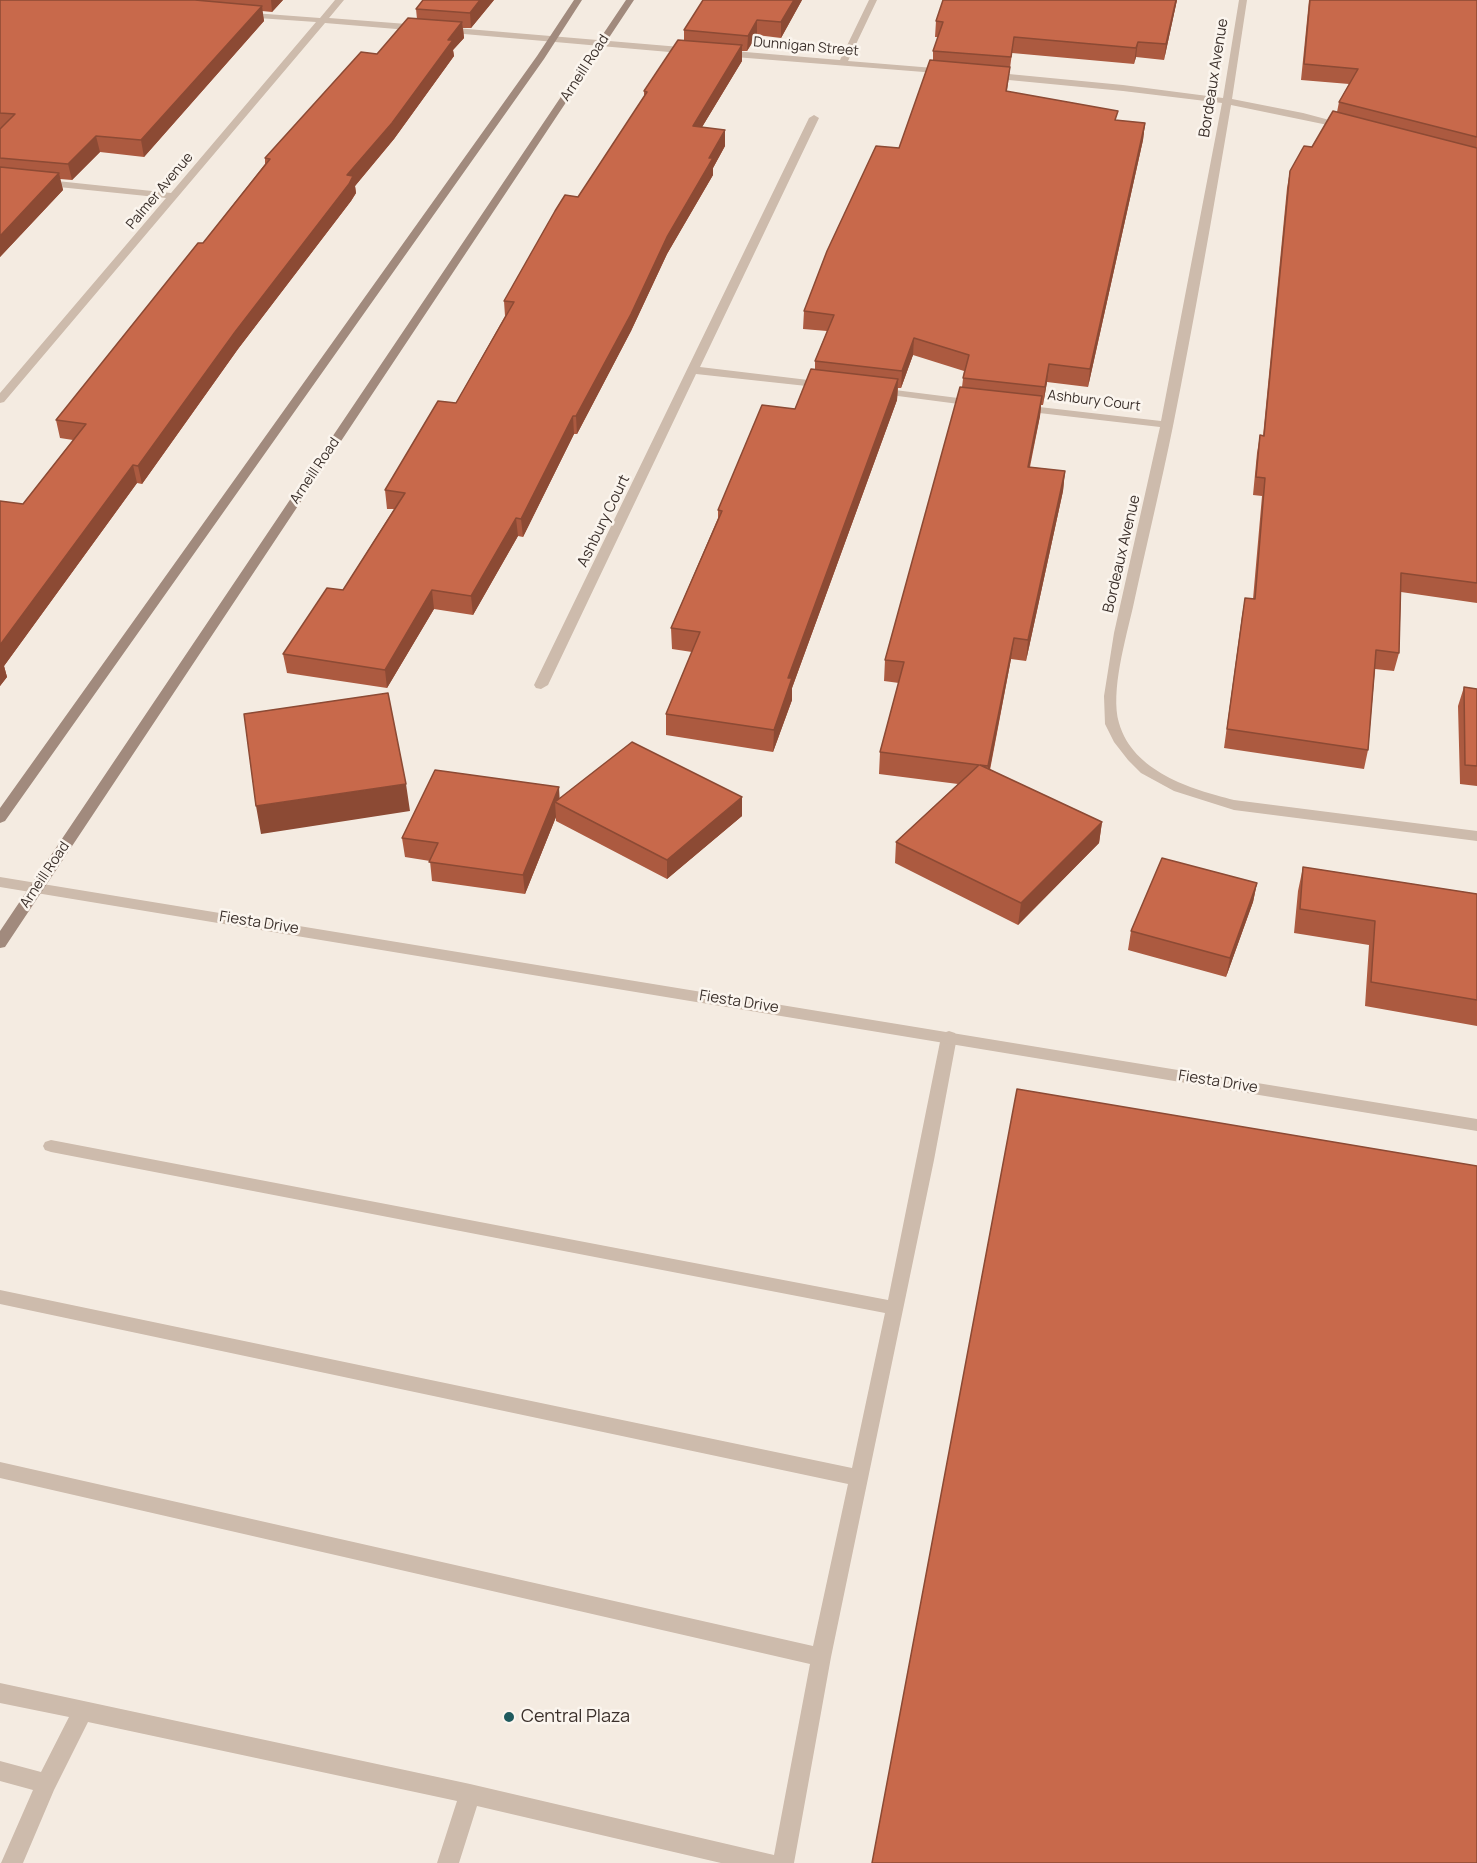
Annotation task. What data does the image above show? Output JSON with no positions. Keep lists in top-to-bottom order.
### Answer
{
  "streets": {
    "main road": ["Arneill Road"],
    "street": [
      "Dunnigan Street",
      "Bordeaux Avenue",
      "Palmer Avenue",
      "Ashbury Court",
      "Fiesta Drive"
    ]
  },
  "crossings": [
    ["Arneill Road", "Fiesta Drive"],
    ["Bordeaux Avenue", "Ashbury Court"]
  ],
  "places": ["Central Plaza"]
}
